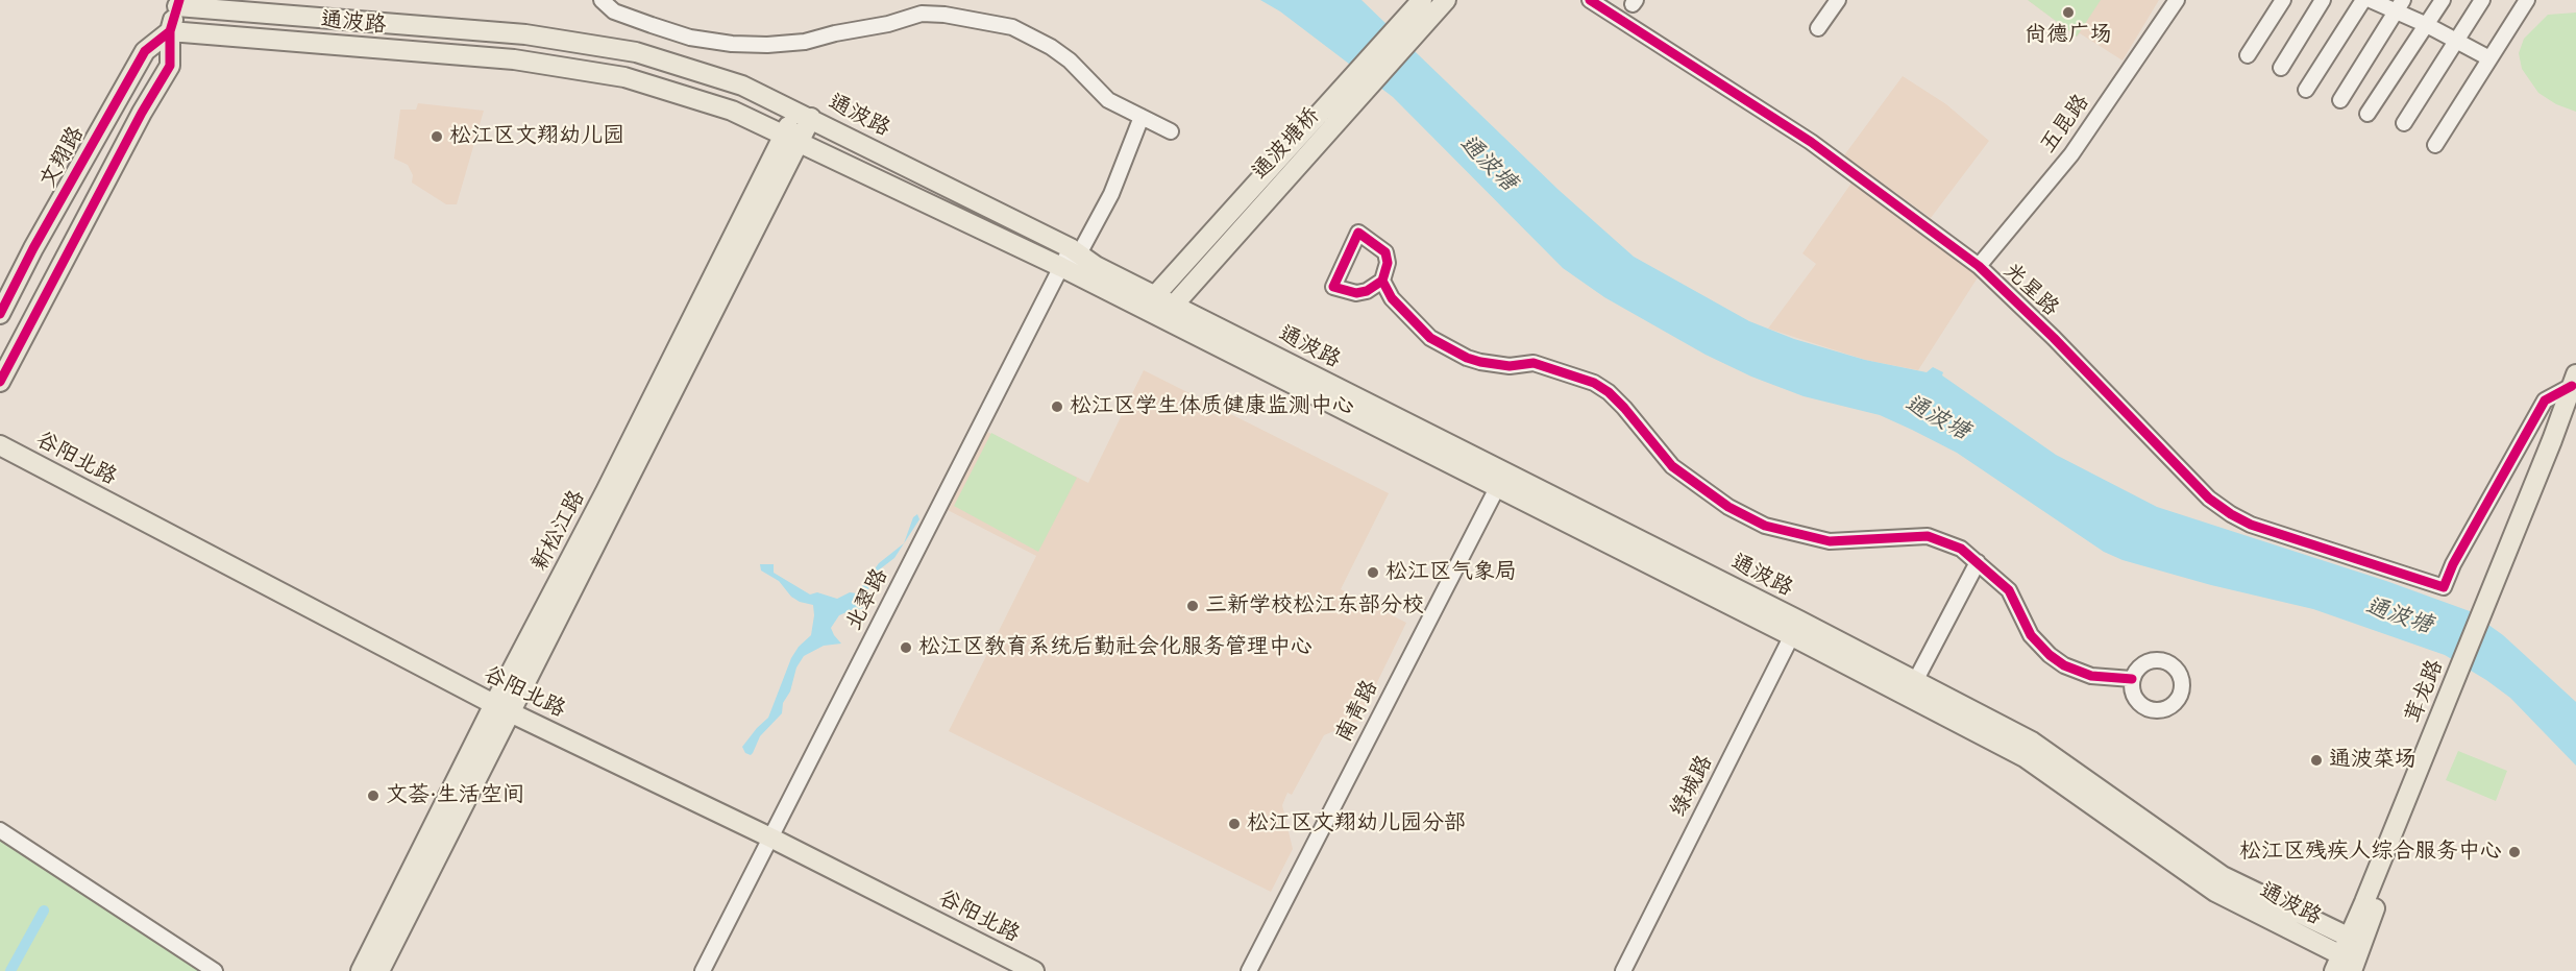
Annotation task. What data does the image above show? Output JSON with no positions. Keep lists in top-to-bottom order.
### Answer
{
  "streets": {
    "main road": [
      "通波路",
      "通波塘桥",
      "文翔路",
      "谷阳北路",
      "新松江路",
      "茸龙路"
    ],
    "street": [
      "五昆路",
      "光星路",
      "北翠路",
      "南青路",
      "绿城路"
    ]
  },
  "crossings": [
    ["通波路", "通波塘桥"],
    ["通波路", "文翔路"],
    ["通波路", "新松江路"],
    ["通波路", "北翠路"],
    ["通波路", "茸龙路"],
    ["通波路", "南青路"],
    ["通波路", "绿城路"],
    ["五昆路", "光星路"],
    ["光星路", "茸龙路"],
    ["谷阳北路", "新松江路"],
    ["谷阳北路", "北翠路"]
  ],
  "water": ["通波塘"],
  "places": [
    "尚德广场",
    "松江区文翔幼儿园",
    "松江区学生体质健康监测中心",
    "松江区气象局",
    "三新学校松江东部分校",
    "松江区教育系统后勤社会化服务管理中心",
    "通波菜场",
    "文荟·生活空间",
    "松江区文翔幼儿园分部",
    "松江区残疾人综合服务中心"
  ]
}
